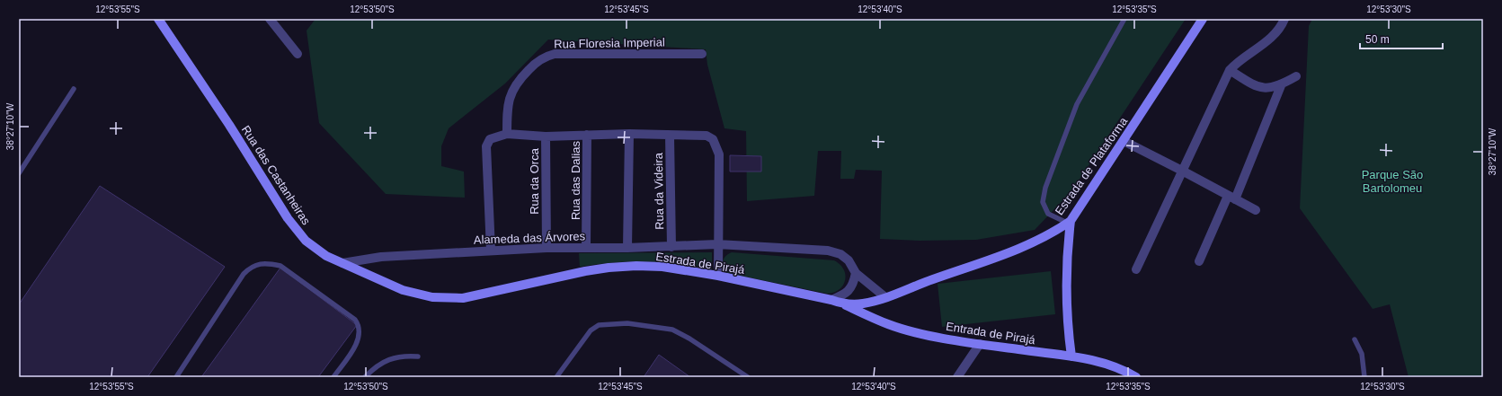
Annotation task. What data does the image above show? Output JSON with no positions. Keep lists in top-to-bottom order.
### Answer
{
  "streets": {
    "main road": [
      "Estrada de Plataforma",
      "Rua das Castanheiras",
      "Estrada de Pirajá",
      "Entrada de Pirajá"
    ],
    "street": [
      "Rua Floresia Imperial",
      "Rua das Dalias",
      "Rua da Orca",
      "Rua da Videira",
      "Alameda das Árvores"
    ]
  },
  "crossings": [
    ["Estrada de Plataforma", "Alameda das Árvores"],
    ["Estrada de Plataforma", "Estrada de Pirajá"],
    ["Estrada de Plataforma", "Entrada de Pirajá"],
    ["Rua das Castanheiras", "Alameda das Árvores"],
    ["Rua das Castanheiras", "Estrada de Pirajá"],
    ["Rua das Dalias", "Alameda das Árvores"],
    ["Rua da Orca", "Alameda das Árvores"],
    ["Rua da Videira", "Alameda das Árvores"]
  ],
  "parks": ["Parque São Bartolomeu"],
  "scale_bar": "50 m",
  "coordinates": [
    "12°53'55\"S",
    "12°53'50\"S",
    "12°53'45\"S",
    "12°53'40\"S",
    "12°53'35\"S",
    "12°53'30\"S",
    "38°27'10\"W"
  ]
}
